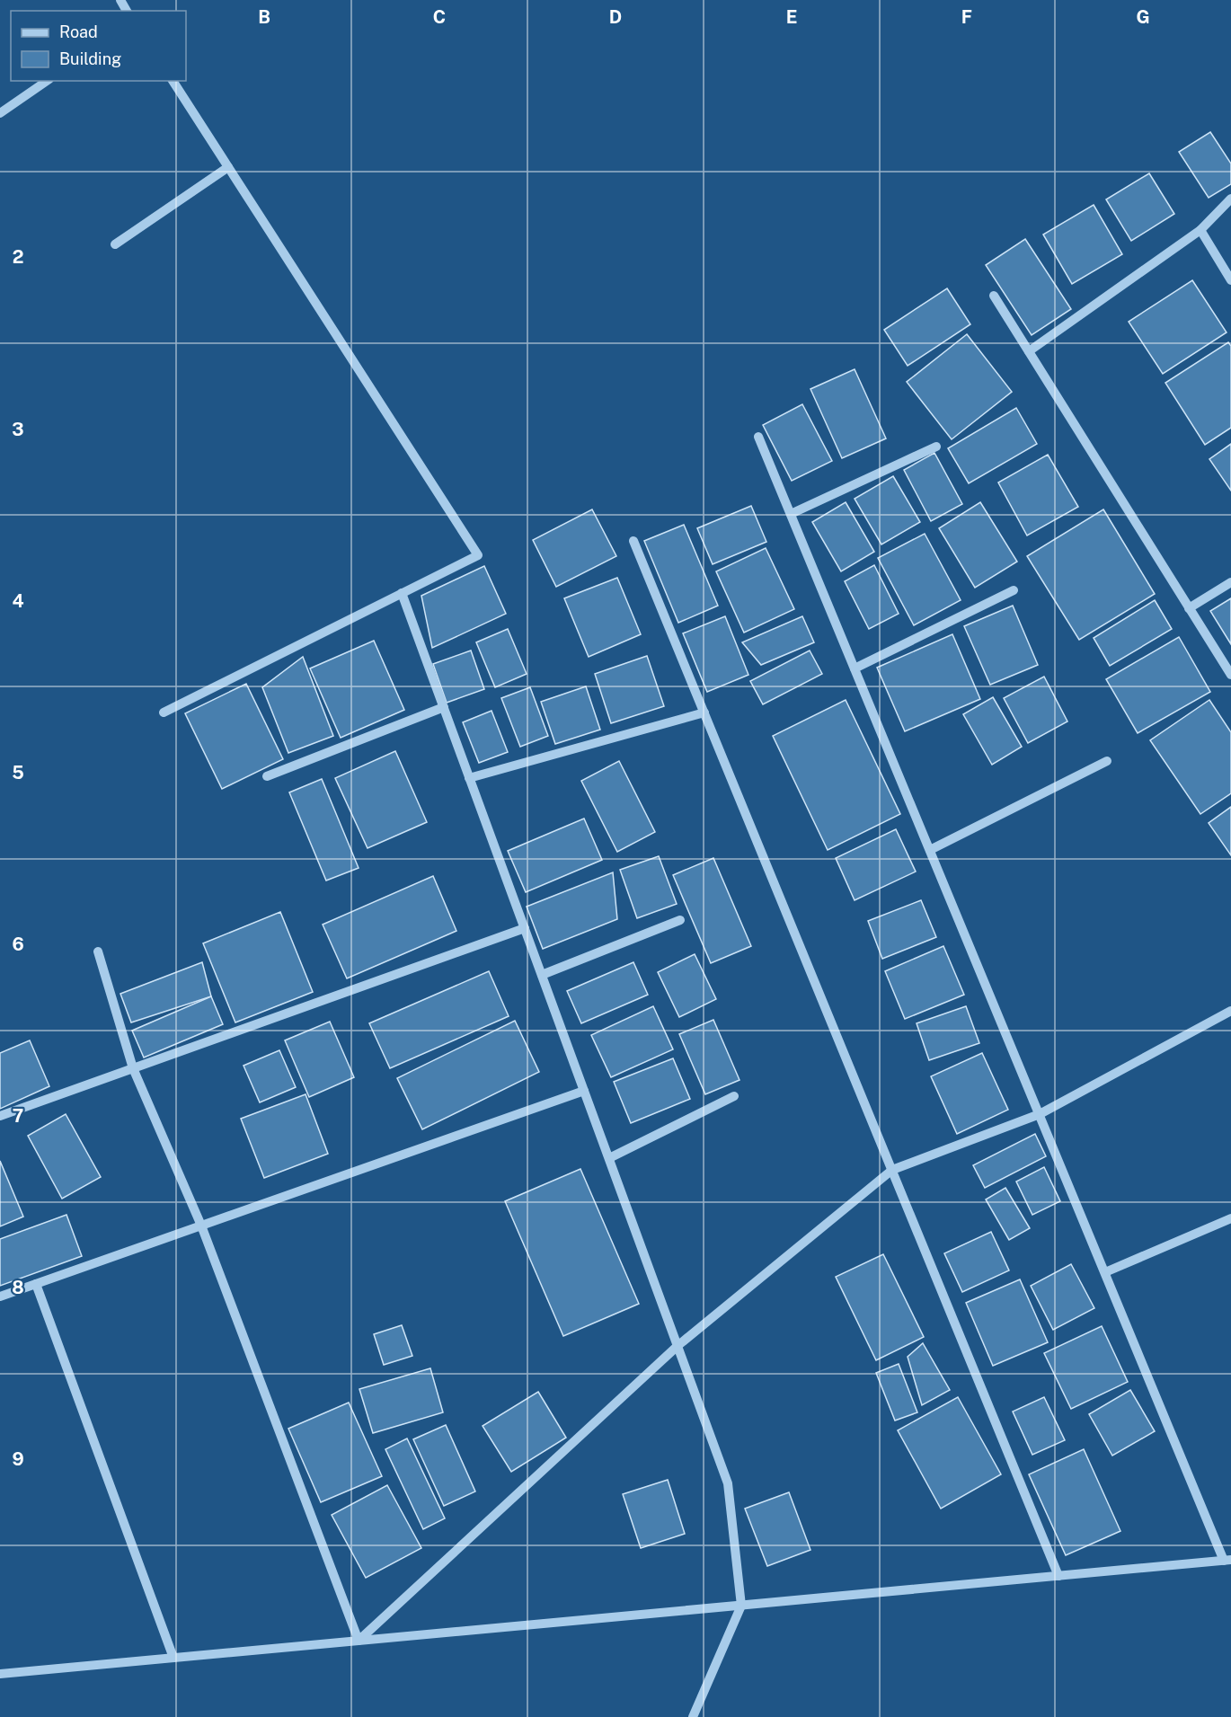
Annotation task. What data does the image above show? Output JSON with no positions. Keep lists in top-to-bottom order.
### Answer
{
  "legend": ["Road", "Building"],
  "grid": {
    "columns": [
      "B",
      "C",
      "D",
      "E",
      "F",
      "G"
    ],
    "rows": [
      "2",
      "3",
      "4",
      "5",
      "6",
      "7",
      "8",
      "9"
    ]
  }
}
